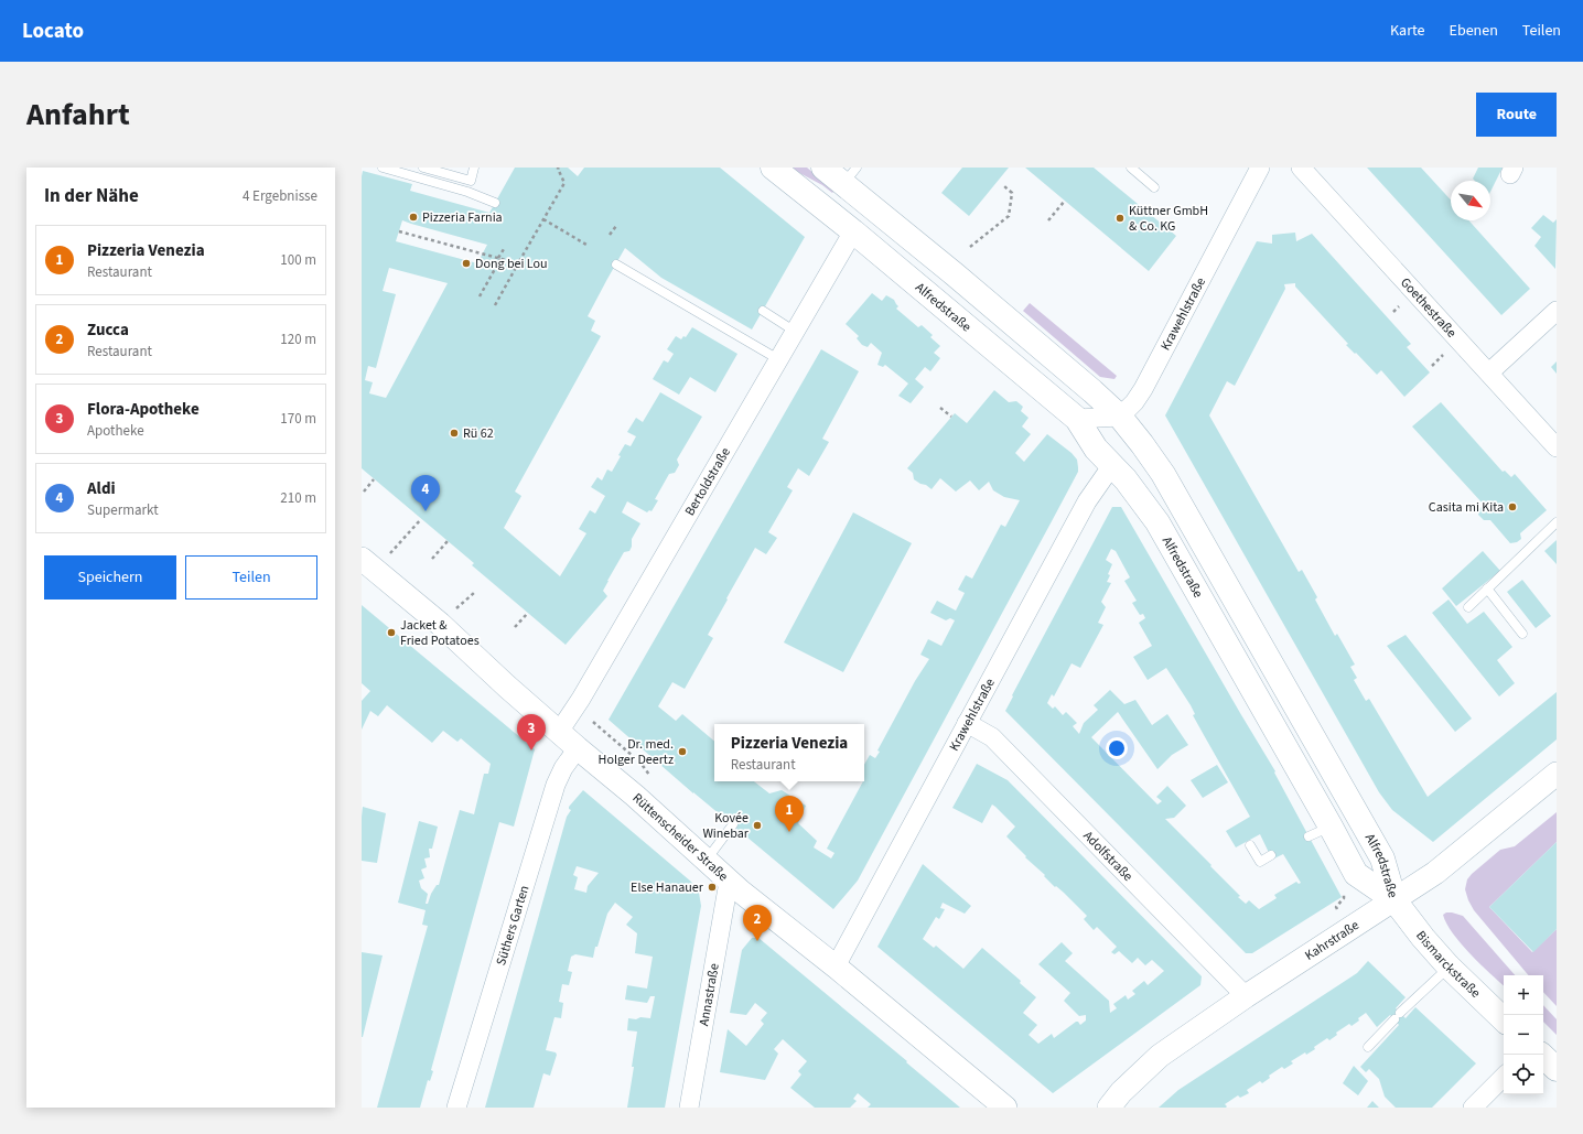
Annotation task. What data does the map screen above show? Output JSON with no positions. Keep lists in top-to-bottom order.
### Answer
{
  "streets": {
    "main road": ["Alfredstraße", "Bismarckstraße"],
    "street": [
      "Goethestraße",
      "Krawehlstraße",
      "Bertoldstraße",
      "Rüttenscheider Straße",
      "Adolfstraße",
      "Süthers Garten",
      "Kahrstraße",
      "Annastraße"
    ]
  },
  "crossings": [
    ["Alfredstraße", "Krawehlstraße"],
    ["Alfredstraße", "Bertoldstraße"],
    ["Alfredstraße", "Kahrstraße"],
    ["Alfredstraße", "Bismarckstraße"],
    ["Krawehlstraße", "Rüttenscheider Straße"],
    ["Krawehlstraße", "Adolfstraße"],
    ["Bertoldstraße", "Rüttenscheider Straße"],
    ["Rüttenscheider Straße", "Süthers Garten"],
    ["Rüttenscheider Straße", "Annastraße"],
    ["Adolfstraße", "Kahrstraße"],
    ["Kahrstraße", "Bismarckstraße"]
  ],
  "places": [
    "Pizzeria Farnia",
    "Küttner GmbH & Co. KG",
    "Dong bei Lou",
    "Rü 62",
    "Casita mi Kita",
    "Jacket & Fried Potatoes",
    "Dr. med. Holger Deertz",
    "Kovée Winebar",
    "Else Hanauer"
  ],
  "north": "bottom right",
  "page": {
    "header": "Locato",
    "nav": ["Karte", "Ebenen", "Teilen"],
    "title": "Anfahrt",
    "buttons": [
      "Route",
      ["Speichern", "Teilen"]
    ],
    "heading": ["In der Nähe", "4 Ergebnisse"],
    "list": [
      {
        "mark": "1",
        "name": "Pizzeria Venezia",
        "note": "Restaurant",
        "value": "100 m"
      },
      {
        "mark": "2",
        "name": "Zucca",
        "note": "Restaurant",
        "value": "120 m"
      },
      {
        "mark": "3",
        "name": "Flora-Apotheke",
        "note": "Apotheke",
        "value": "170 m"
      },
      {
        "mark": "4",
        "name": "Aldi",
        "note": "Supermarkt",
        "value": "210 m"
      }
    ],
    "pins": [
      "4",
      "3",
      "1",
      "2"
    ],
    "popup": ["Pizzeria Venezia", "Restaurant"],
    "map_buttons": ["+", "−"]
  }
}
